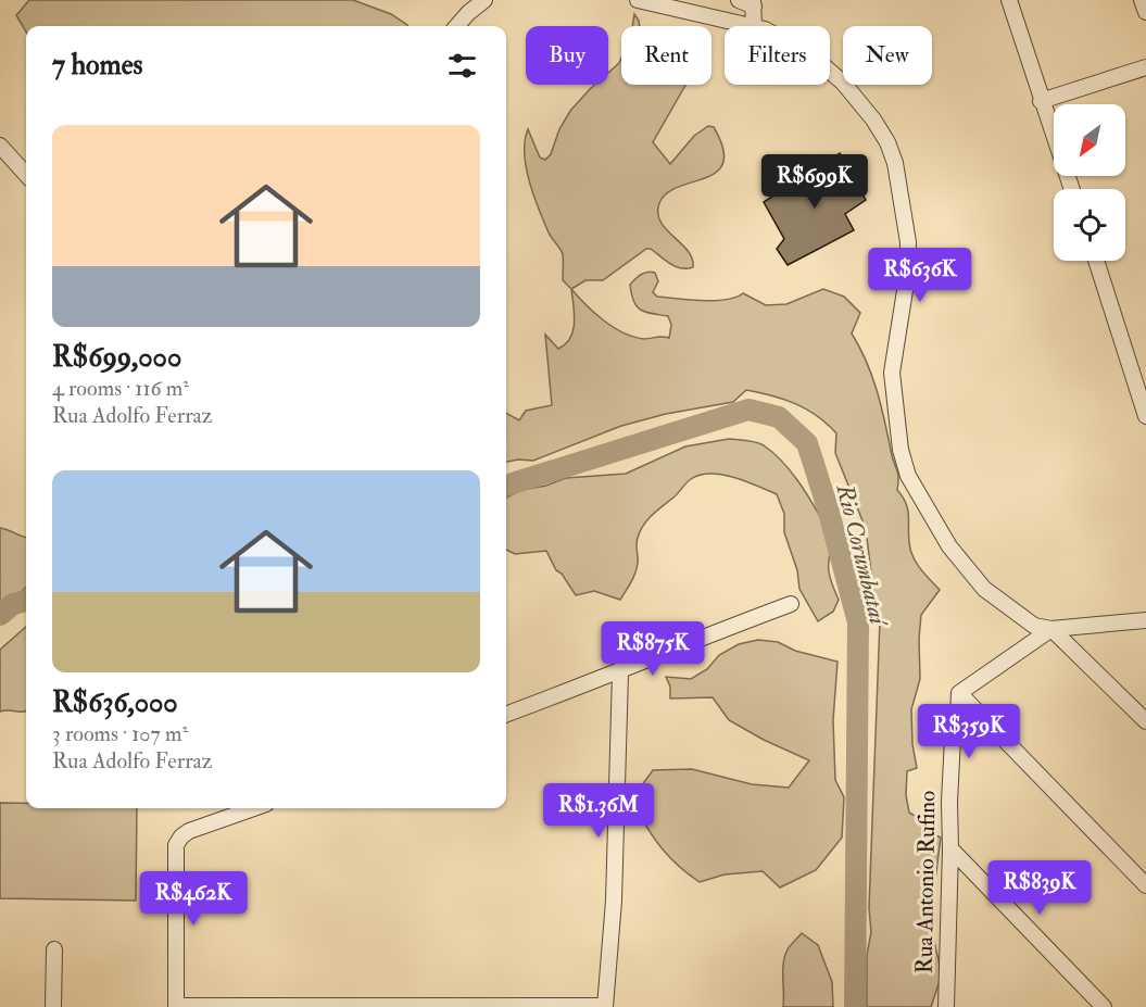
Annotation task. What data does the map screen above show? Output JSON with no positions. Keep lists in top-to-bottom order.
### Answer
{
  "streets": {
    "street": ["Rua Antonio Rufino"]
  },
  "water": ["Rio Corumbataí"],
  "north": "bottom left",
  "page": {
    "chip": [
      "Buy",
      "Rent",
      "Filters",
      "New"
    ],
    "heading": "7 homes",
    "list": [
      {
        "name": "R$699,000",
        "note": "4 rooms · 116 m² · Rua Adolfo Ferraz"
      },
      {
        "name": "R$636,000",
        "note": "3 rooms · 107 m² · Rua Adolfo Ferraz"
      }
    ],
    "price": [
      "R$699K",
      "R$636K",
      "R$875K",
      "R$359K",
      "R$1.36M",
      "R$839K",
      "R$462K"
    ]
  }
}
